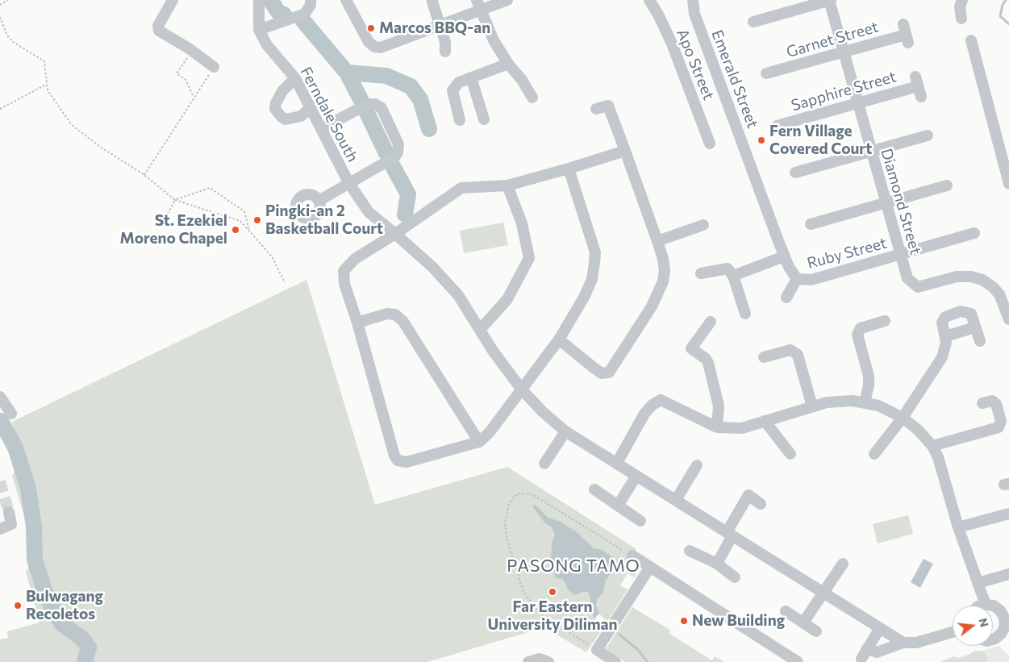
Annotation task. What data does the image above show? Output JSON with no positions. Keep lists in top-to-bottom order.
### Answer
{
  "streets": {
    "street": [
      "Garnet Street",
      "Apo Street",
      "Emerald Street",
      "Sapphire Street",
      "Ferndale South",
      "Diamond Street",
      "Ruby Street"
    ]
  },
  "crossings": [
    ["Garnet Street", "Diamond Street"],
    ["Emerald Street", "Ruby Street"],
    ["Sapphire Street", "Diamond Street"],
    ["Diamond Street", "Ruby Street"]
  ],
  "districts": ["PASONG TAMO"],
  "places": [
    "Marcos BBQ-an",
    "Fern Village Covered Court",
    "Pingki-an 2 Basketball Court",
    "St. Ezekiel Moreno Chapel",
    "Far Eastern University Diliman",
    "Bulwagang Recoletos",
    "New Building"
  ],
  "north": "right"
}
